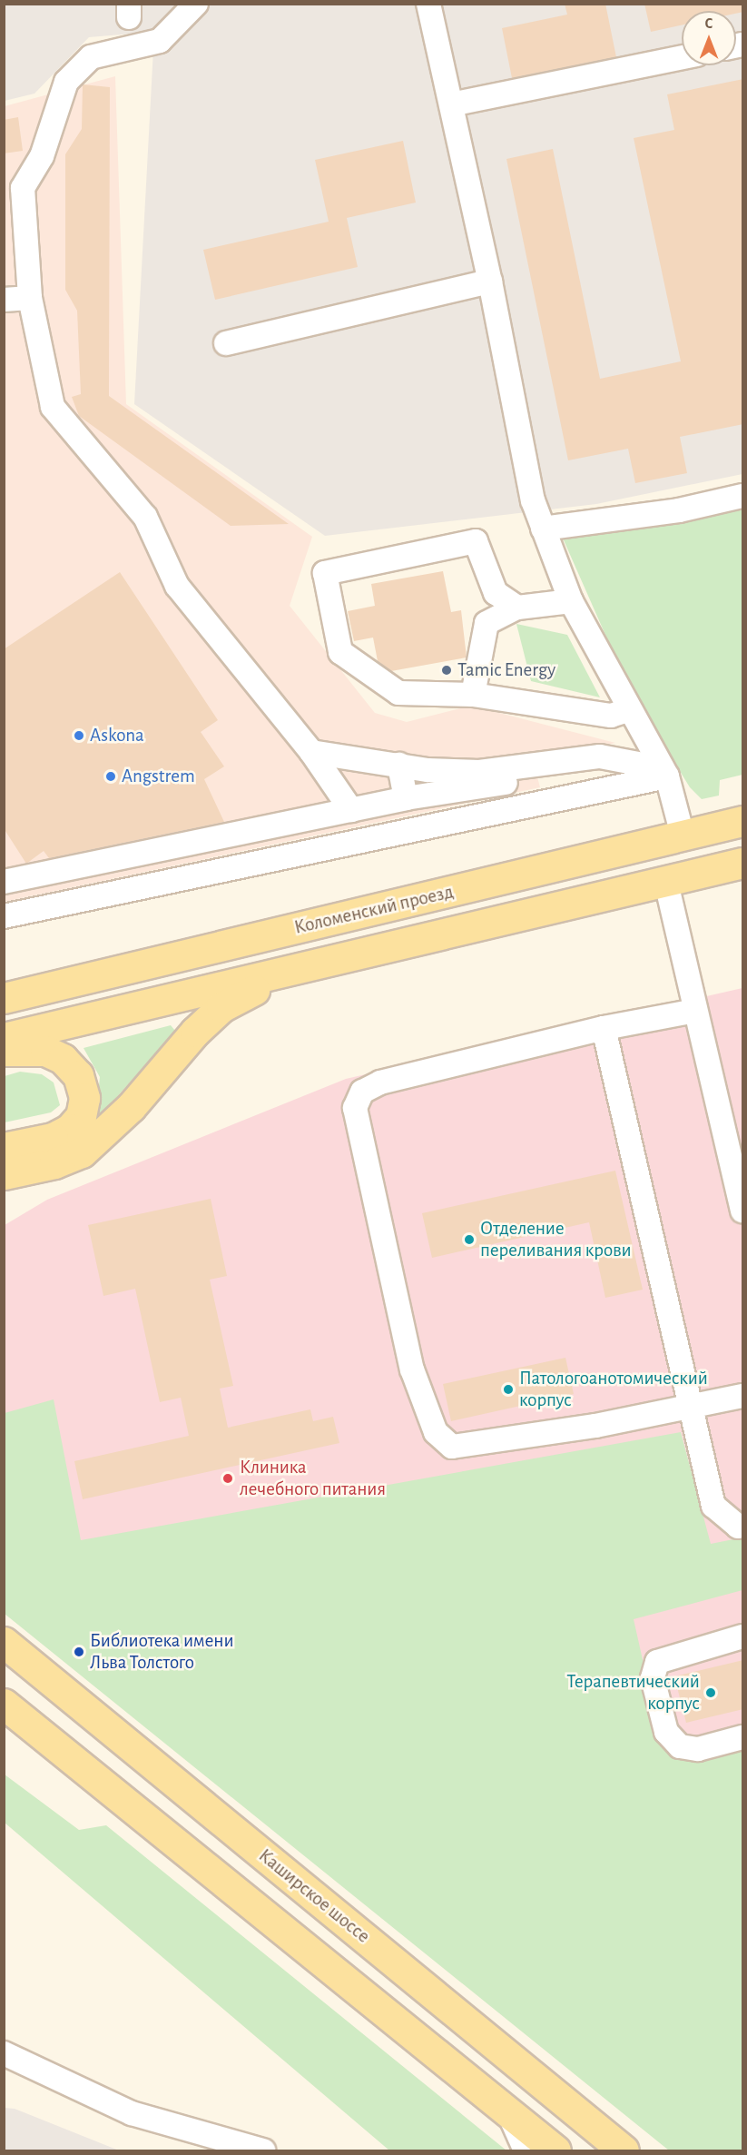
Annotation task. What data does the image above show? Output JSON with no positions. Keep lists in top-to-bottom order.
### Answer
{
  "streets": {
    "main road": ["Коломенский проезд", "Каширское шоссе"]
  },
  "places": [
    "Tamic Energy",
    "Askona",
    "Angstrem",
    "Отделение переливания крови",
    "Патологоанотомический корпус",
    "Клиника лечебного питания",
    "Библиотека имени Льва Толстого",
    "Терапевтический корпус"
  ],
  "north": "top"
}
